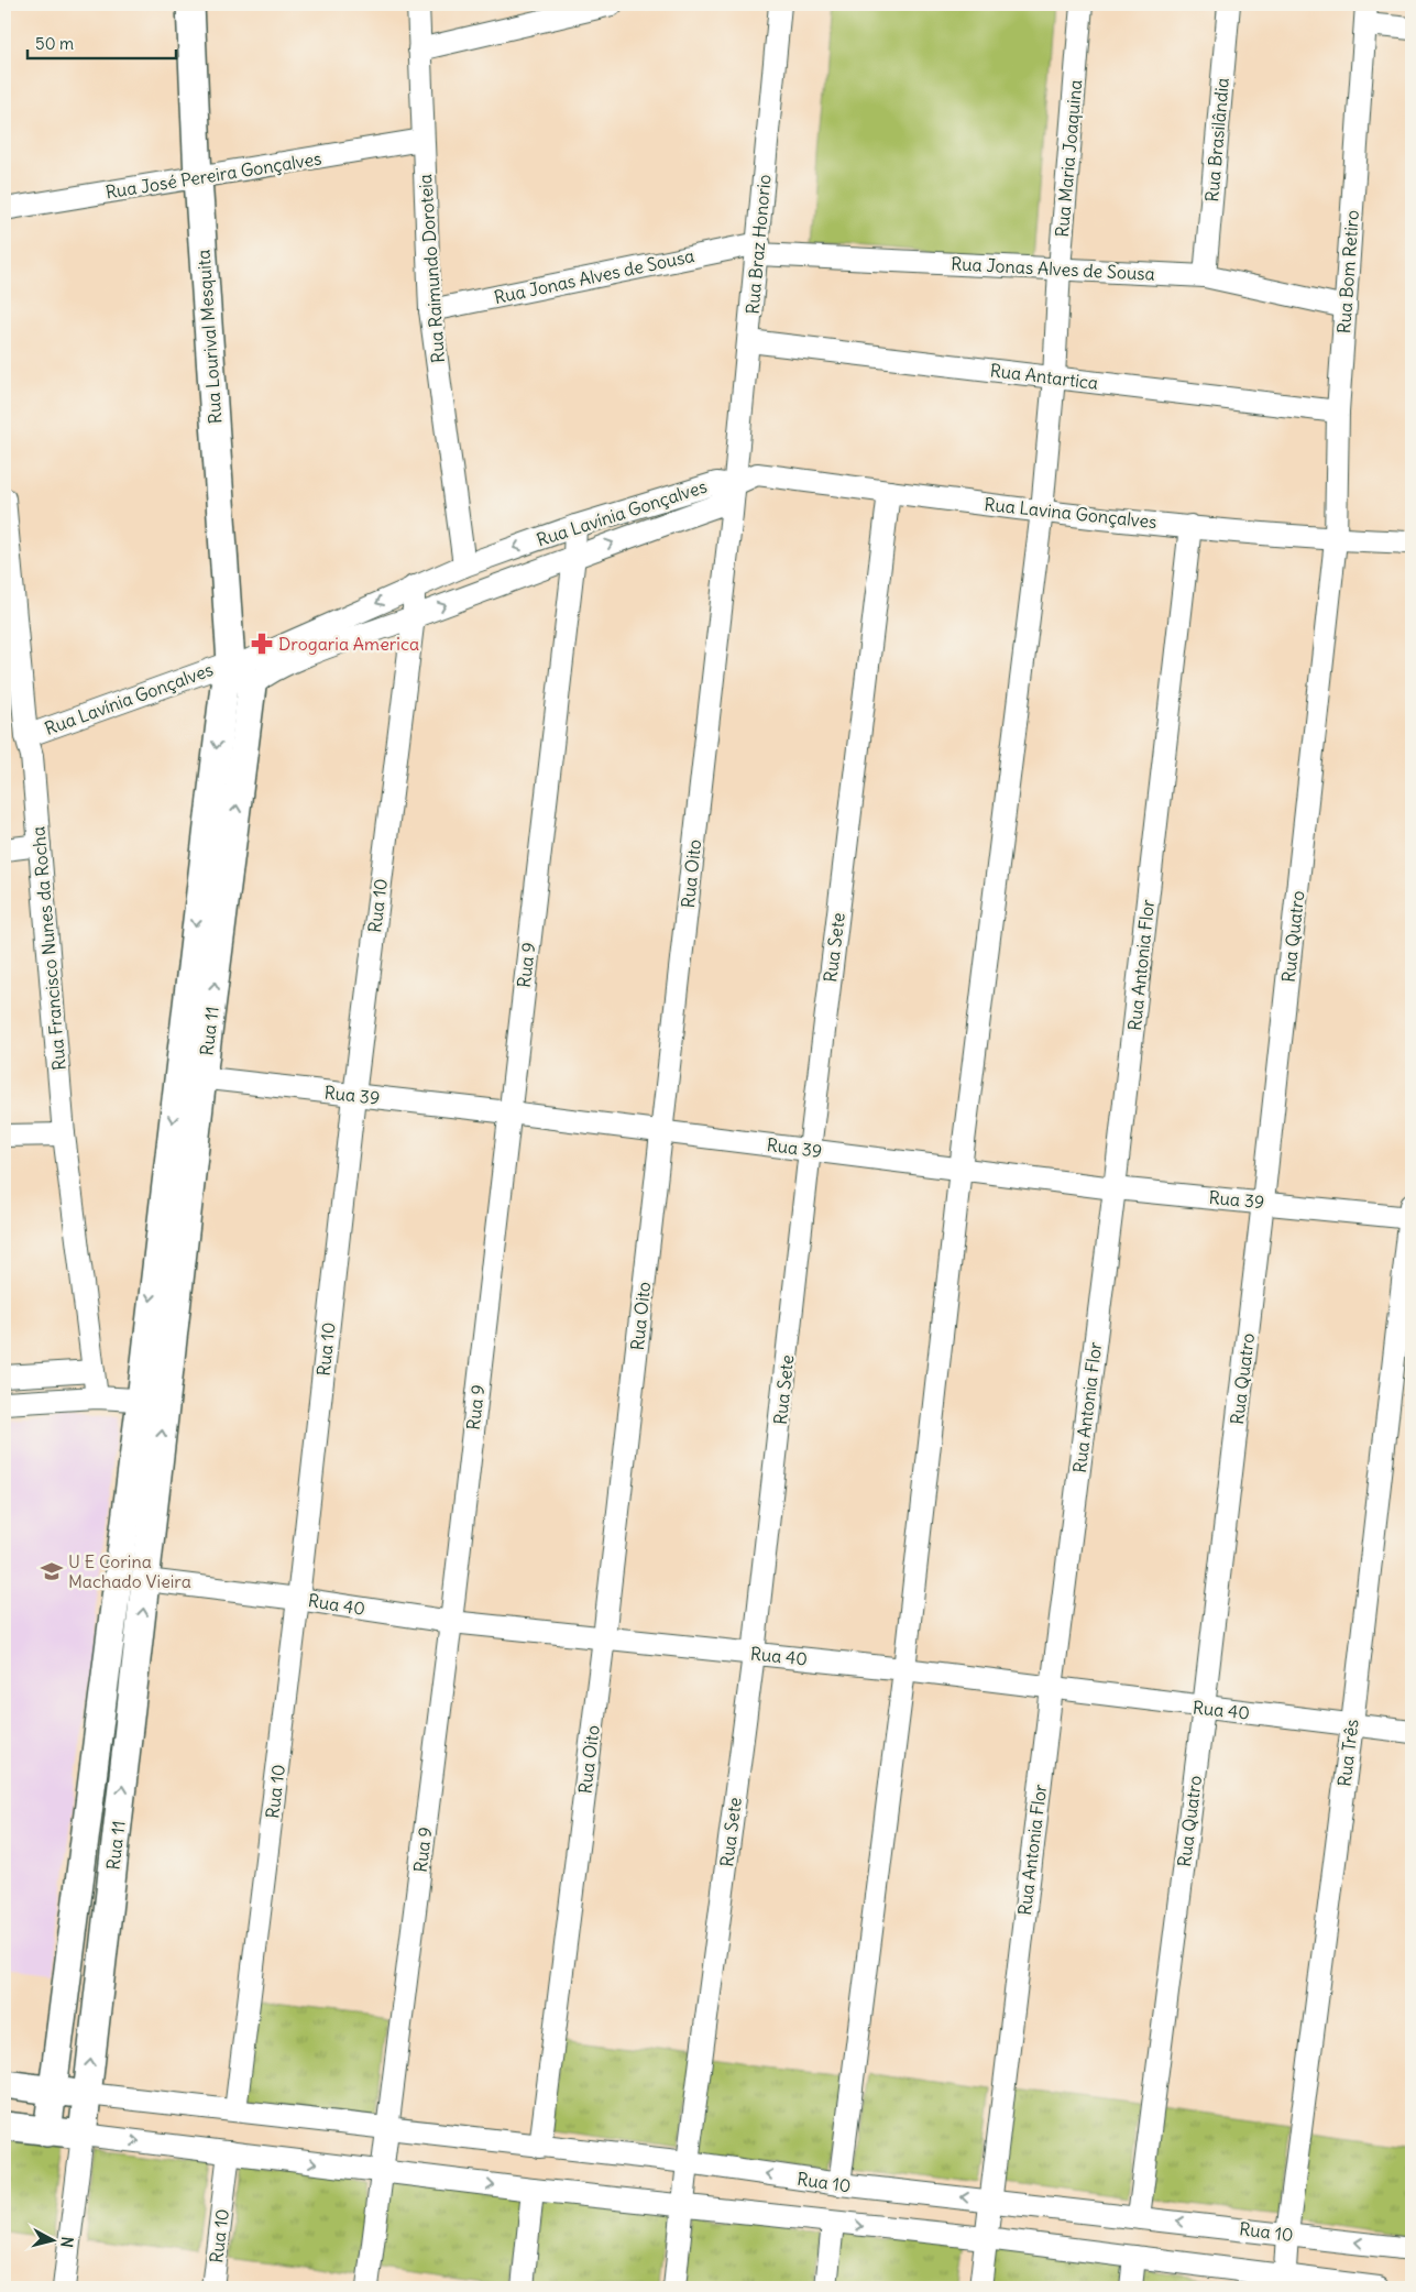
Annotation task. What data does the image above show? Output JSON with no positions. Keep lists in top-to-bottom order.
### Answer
{
  "streets": {
    "main road": ["Rua Lourival Mesquita", "Rua 10", "Rua 11"],
    "street": [
      "Rua Brasilândia",
      "Rua Maria Joaquina",
      "Rua José Pereira Gonçalves",
      "Rua Braz Honorio",
      "Rua Raimundo Doroteia",
      "Rua Jonas Alves de Sousa",
      "Rua Bom Retiro",
      "Rua Antartica",
      "Rua Lavínia Gonçalves",
      "Rua Lavina Gonçalves",
      "Rua Oito",
      "Rua Quatro",
      "Rua Sete",
      "Rua Francisco Nunes da Rocha",
      "Rua 9",
      "Rua Antonia Flor",
      "Rua 39",
      "Rua 40",
      "Rua Três"
    ]
  },
  "crossings": [
    ["Rua Brasilândia", "Rua Jonas Alves de Sousa"],
    ["Rua Maria Joaquina", "Rua Jonas Alves de Sousa"],
    ["Rua Maria Joaquina", "Rua Antartica"],
    ["Rua Maria Joaquina", "Rua Lavina Gonçalves"],
    ["Rua Maria Joaquina", "Rua 10"],
    ["Rua Maria Joaquina", "Rua 39"],
    ["Rua Maria Joaquina", "Rua 40"],
    ["Rua José Pereira Gonçalves", "Rua Raimundo Doroteia"],
    ["Rua José Pereira Gonçalves", "Rua Lourival Mesquita"],
    ["Rua Braz Honorio", "Rua Jonas Alves de Sousa"],
    ["Rua Braz Honorio", "Rua Antartica"],
    ["Rua Braz Honorio", "Rua Lavínia Gonçalves"],
    ["Rua Braz Honorio", "Rua Lavina Gonçalves"],
    ["Rua Braz Honorio", "Rua Oito"],
    ["Rua Raimundo Doroteia", "Rua Jonas Alves de Sousa"],
    ["Rua Raimundo Doroteia", "Rua Lavínia Gonçalves"],
    ["Rua Jonas Alves de Sousa", "Rua Bom Retiro"],
    ["Rua Bom Retiro", "Rua Antartica"],
    ["Rua Bom Retiro", "Rua Lavina Gonçalves"],
    ["Rua Bom Retiro", "Rua Quatro"],
    ["Rua Lourival Mesquita", "Rua Lavínia Gonçalves"],
    ["Rua Lourival Mesquita", "Rua 11"],
    ["Rua Lavínia Gonçalves", "Rua Lavina Gonçalves"],
    ["Rua Lavínia Gonçalves", "Rua Oito"],
    ["Rua Lavínia Gonçalves", "Rua 10"],
    ["Rua Lavínia Gonçalves", "Rua Francisco Nunes da Rocha"],
    ["Rua Lavínia Gonçalves", "Rua 9"],
    ["Rua Lavínia Gonçalves", "Rua 11"],
    ["Rua Lavina Gonçalves", "Rua Oito"],
    ["Rua Lavina Gonçalves", "Rua Quatro"],
    ["Rua Lavina Gonçalves", "Rua Sete"],
    ["Rua Lavina Gonçalves", "Rua Antonia Flor"],
    ["Rua Oito", "Rua 10"],
    ["Rua Oito", "Rua 39"],
    ["Rua Oito", "Rua 40"],
    ["Rua 10", "Rua Quatro"],
    ["Rua 10", "Rua Sete"],
    ["Rua 10", "Rua 9"],
    ["Rua 10", "Rua Antonia Flor"],
    ["Rua 10", "Rua 11"],
    ["Rua 10", "Rua 39"],
    ["Rua 10", "Rua 40"],
    ["Rua 10", "Rua Três"],
    ["Rua Quatro", "Rua 39"],
    ["Rua Quatro", "Rua 40"],
    ["Rua Sete", "Rua 39"],
    ["Rua Sete", "Rua 40"],
    ["Rua 9", "Rua 39"],
    ["Rua 9", "Rua 40"],
    ["Rua Antonia Flor", "Rua 39"],
    ["Rua Antonia Flor", "Rua 40"],
    ["Rua 11", "Rua 39"],
    ["Rua 11", "Rua 40"],
    ["Rua 39", "Rua Três"],
    ["Rua 40", "Rua Três"]
  ],
  "places": {
    "pharmacy": ["Drogaria America"],
    "school or university": ["U E Corina Machado Vieira"]
  },
  "scale_bar": "50 m",
  "north": "right"
}
